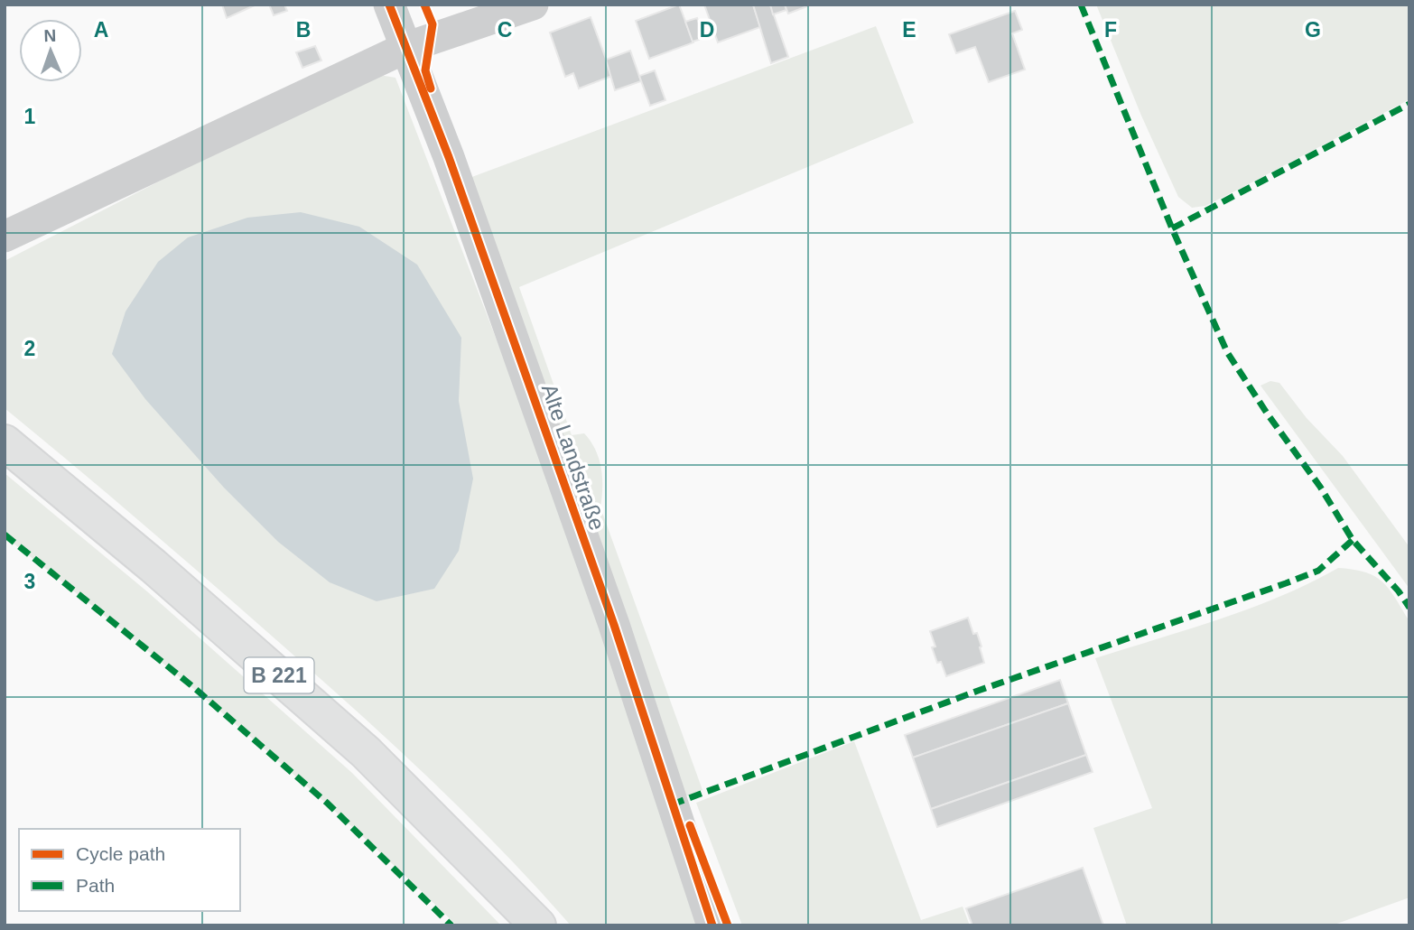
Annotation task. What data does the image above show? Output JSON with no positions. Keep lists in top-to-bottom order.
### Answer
{
  "streets": {
    "main road": ["B 221"],
    "street": ["Alte Landstraße"]
  },
  "legend": ["Cycle path", "Path"],
  "north": "top",
  "grid": {
    "columns": [
      "A",
      "B",
      "C",
      "D",
      "E",
      "F",
      "G"
    ],
    "rows": ["1", "2", "3"]
  }
}
